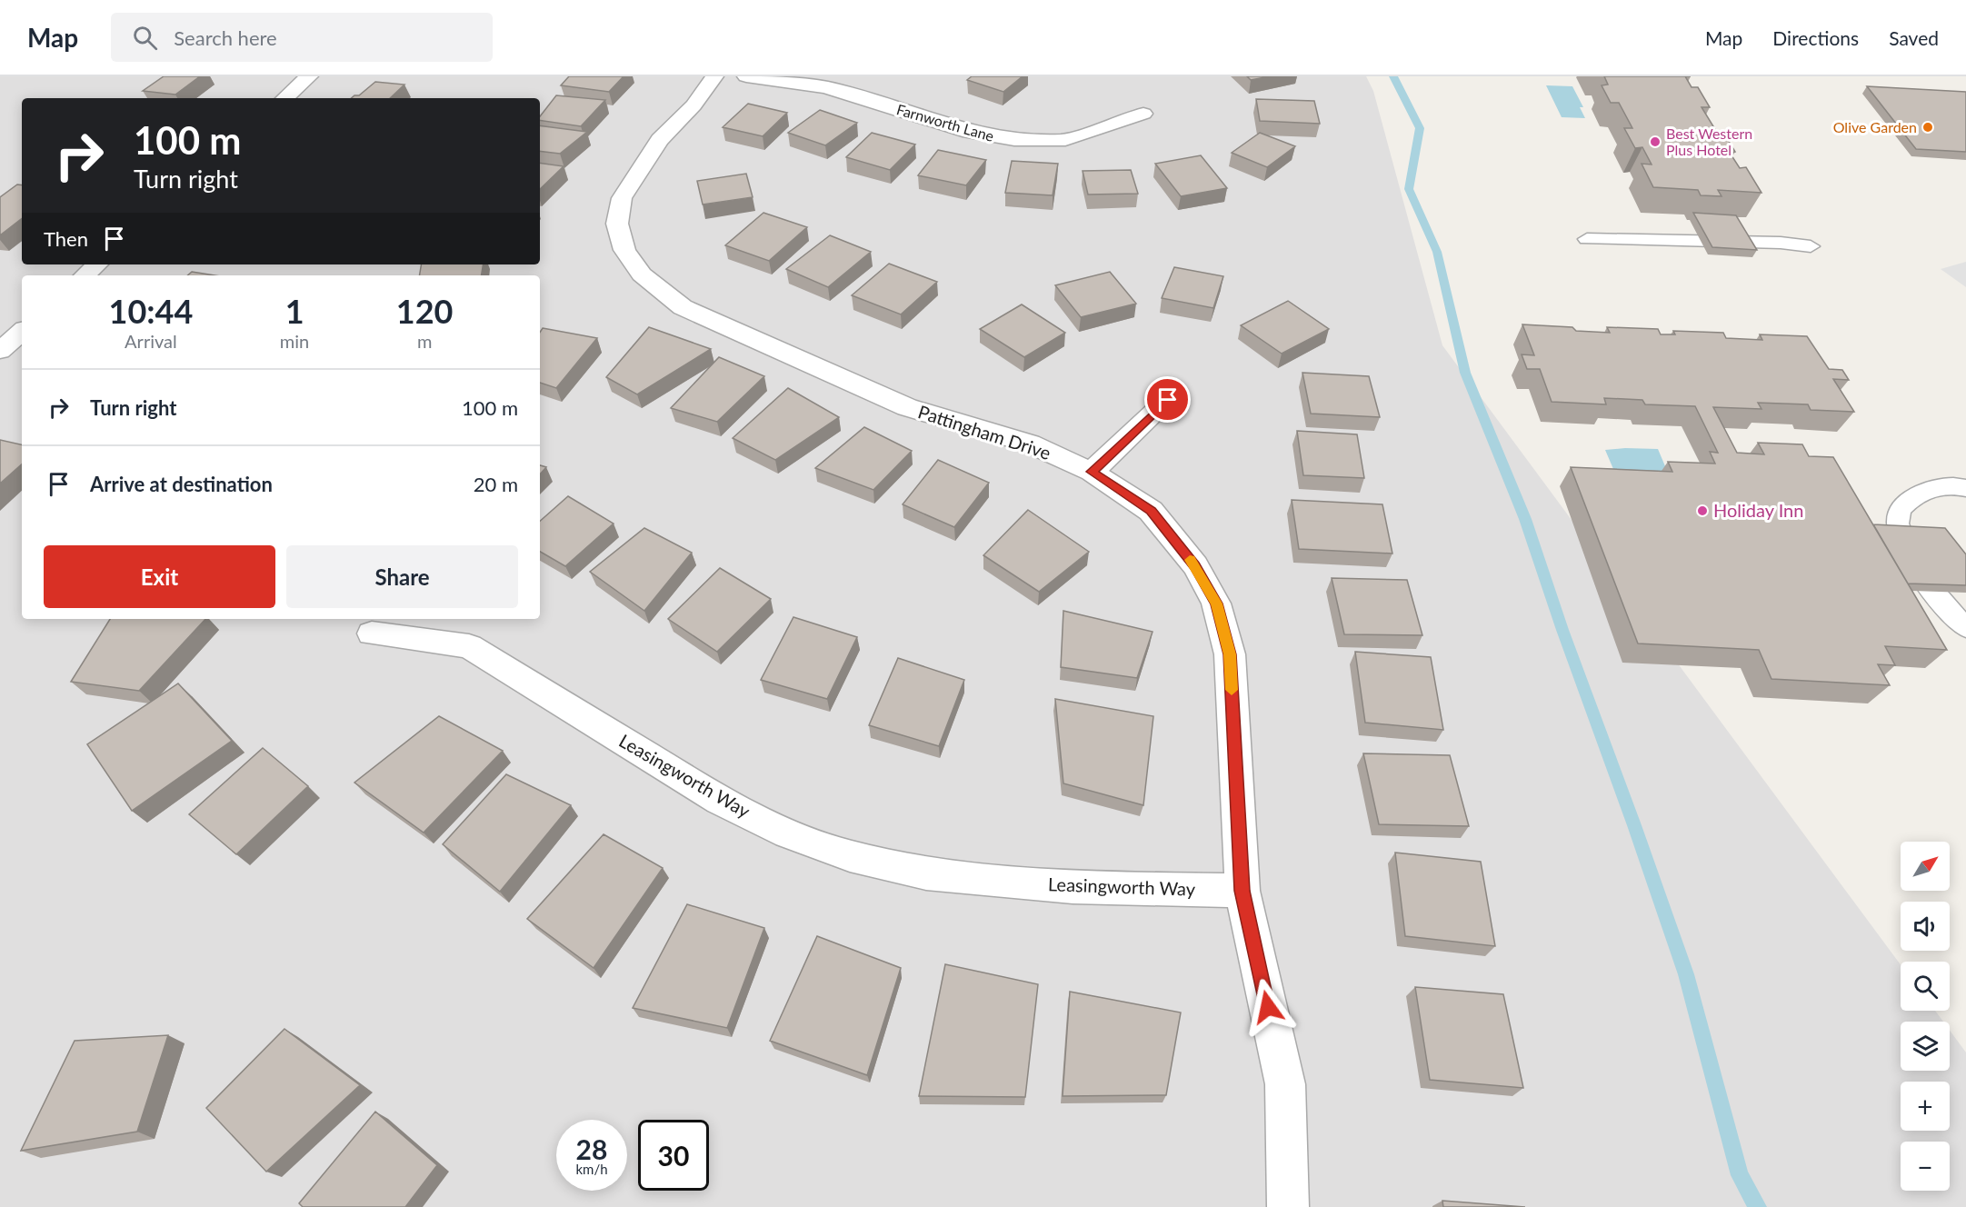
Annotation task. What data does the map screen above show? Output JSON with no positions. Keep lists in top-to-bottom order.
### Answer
{
  "streets": {
    "street": ["Farnworth Lane", "Pattingham Drive", "Leasingworth Way"]
  },
  "crossings": [
    ["Pattingham Drive", "Leasingworth Way"]
  ],
  "places": ["Olive Garden", "Best Western Plus Hotel", "Holiday Inn"],
  "north": "top right",
  "page": {
    "header": "Map",
    "search": "Search here",
    "nav": ["Map", "Directions", "Saved"],
    "turn": ["100 m", "Turn right"],
    "then": "Then",
    "eta": [
      "10:44",
      "Arrival",
      "1",
      "min",
      "120",
      "m"
    ],
    "list": [
      {
        "name": "Turn right",
        "value": "100 m"
      },
      {
        "name": "Arrive at destination",
        "value": "20 m"
      }
    ],
    "buttons": ["Exit", "Share"],
    "map_buttons": ["+", "−"],
    "speed": "28 km/h",
    "limit": "30"
  }
}
